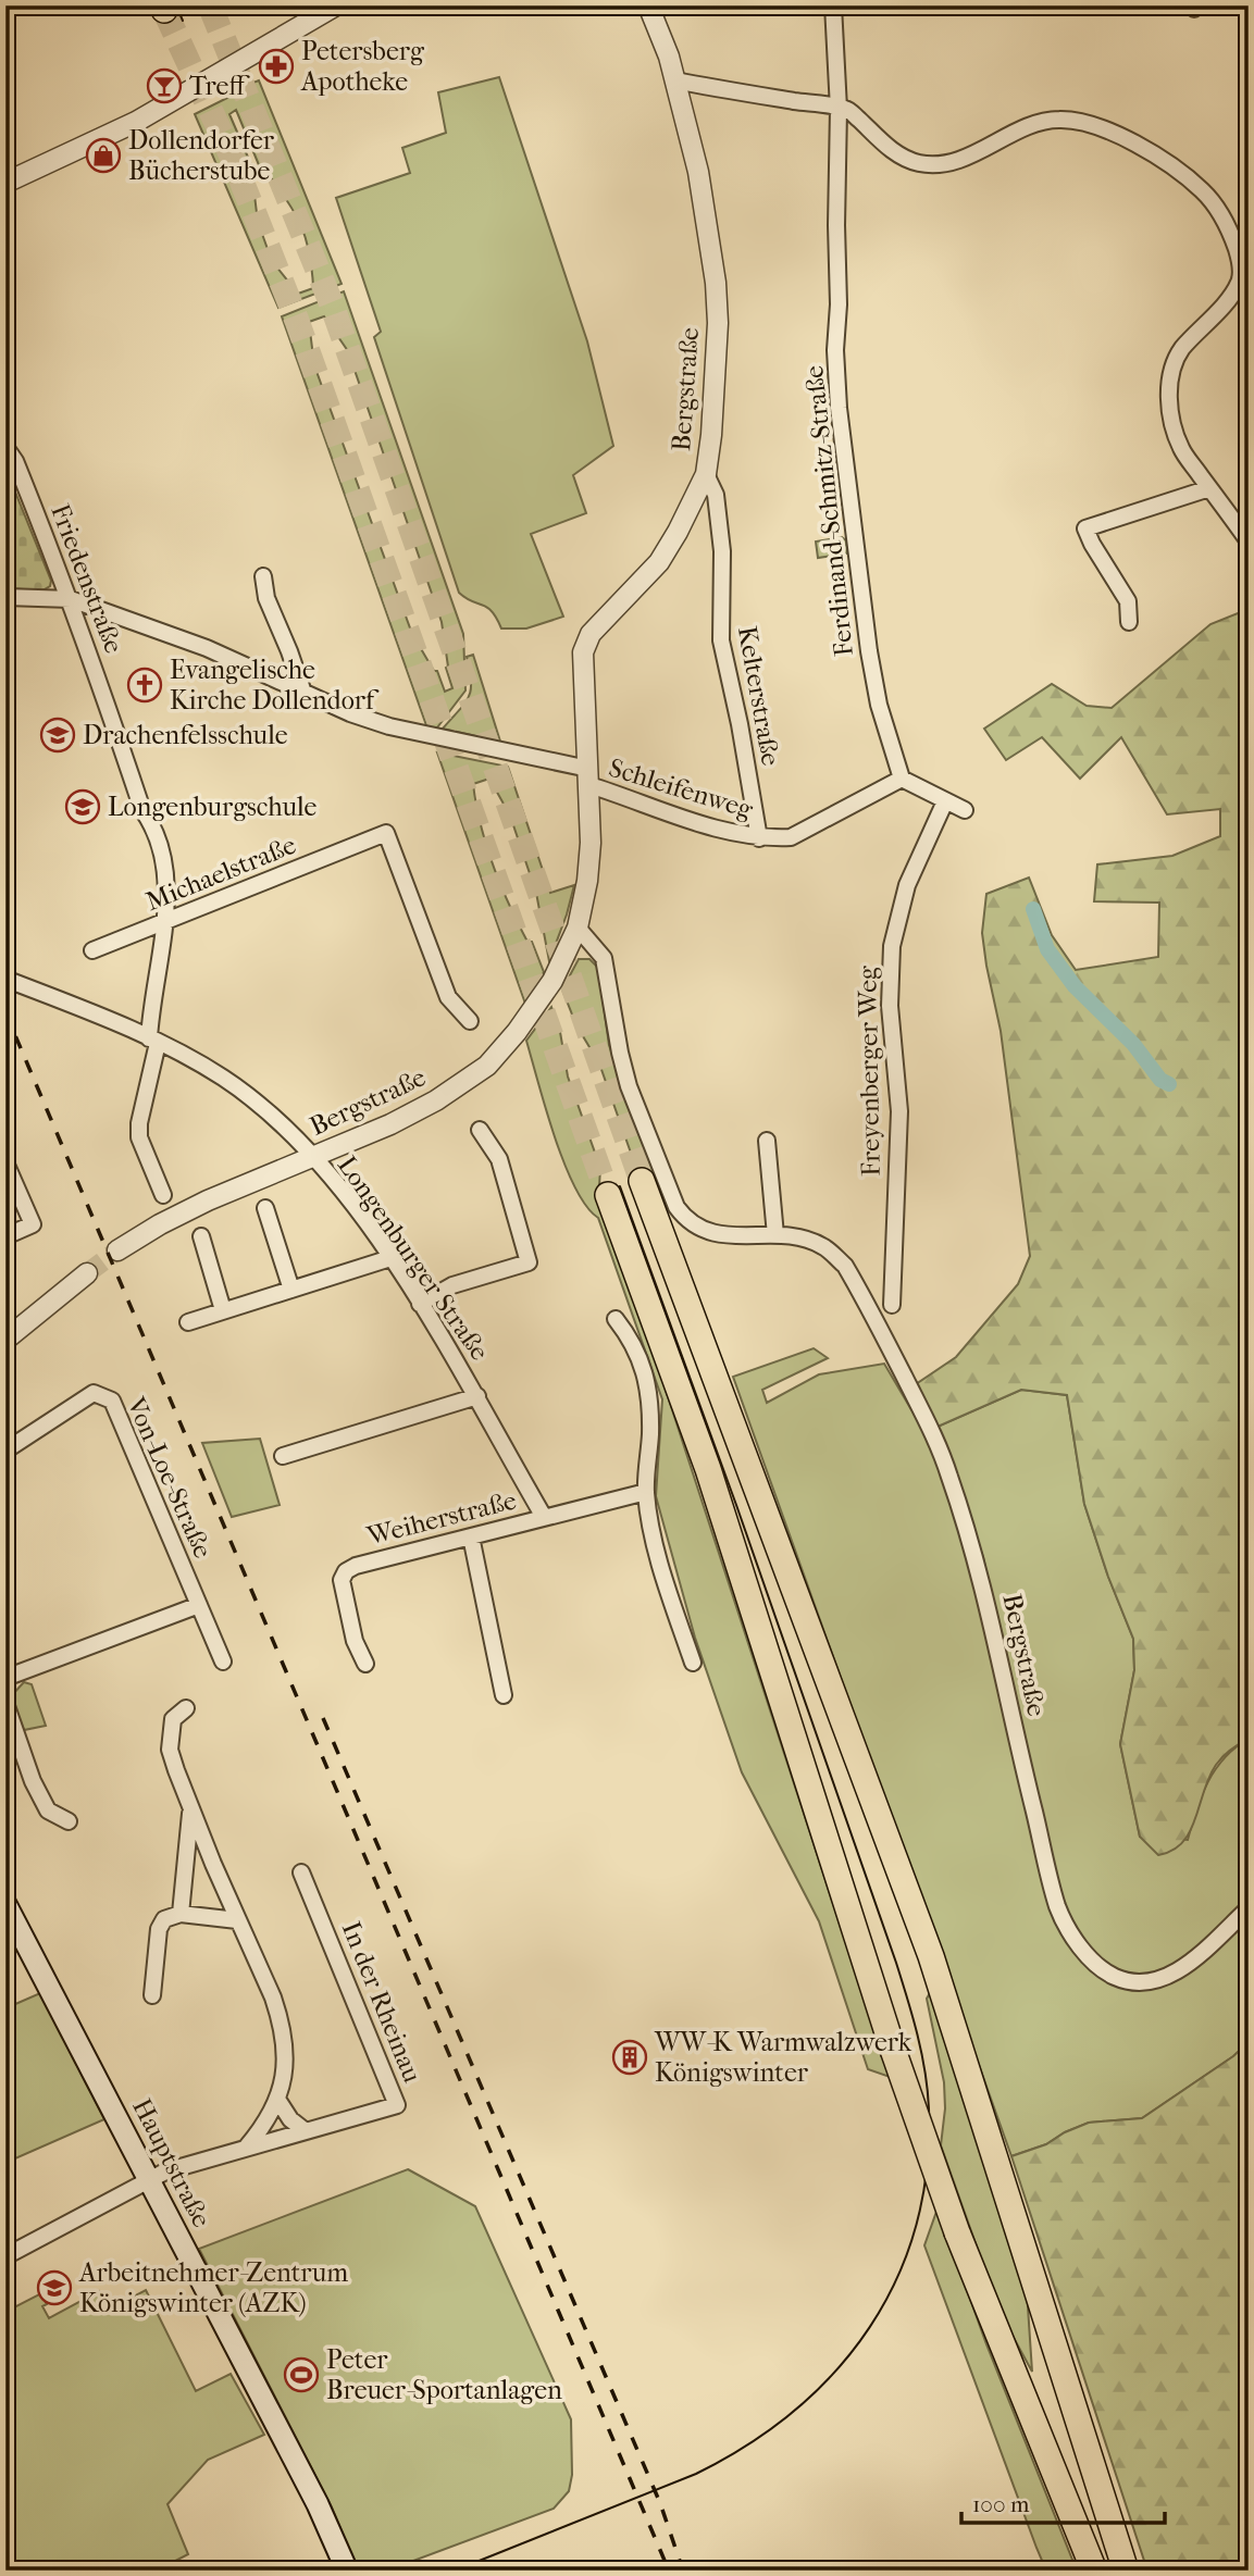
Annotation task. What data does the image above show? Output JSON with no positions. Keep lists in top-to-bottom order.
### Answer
{
  "streets": {
    "main road": ["Hauptstraße"],
    "street": [
      "Bergstraße",
      "Ferdinand-Schmitz-Straße",
      "Friedenstraße",
      "Kelterstraße",
      "Schleifenweg",
      "Michaelstraße",
      "Freyenberger Weg",
      "Longenburger Straße",
      "Von-Loe-Straße",
      "Weiherstraße",
      "In der Rheinau"
    ]
  },
  "crossings": [
    ["Bergstraße", "Kelterstraße"],
    ["Bergstraße", "Schleifenweg"],
    ["Bergstraße", "Longenburger Straße"],
    ["Ferdinand-Schmitz-Straße", "Schleifenweg"],
    ["Friedenstraße", "Schleifenweg"],
    ["Friedenstraße", "Michaelstraße"],
    ["Friedenstraße", "Longenburger Straße"],
    ["Kelterstraße", "Schleifenweg"],
    ["Longenburger Straße", "Weiherstraße"],
    ["In der Rheinau", "Hauptstraße"]
  ],
  "places": {
    "pharmacy": ["Petersberg Apotheke"],
    "bar": ["Treff"],
    "shop": ["Dollendorfer Bücherstube"],
    "church": ["Evangelische Kirche Dollendorf"],
    "school or university": ["Drachenfelsschule", "Longenburgschule", "Arbeitnehmer-Zentrum Königswinter (AZK)"],
    "building": ["WW-K Warmwalzwerk Königswinter"],
    "sports": ["Peter Breuer-Sportanlagen"]
  },
  "scale_bar": "100 m"
}
